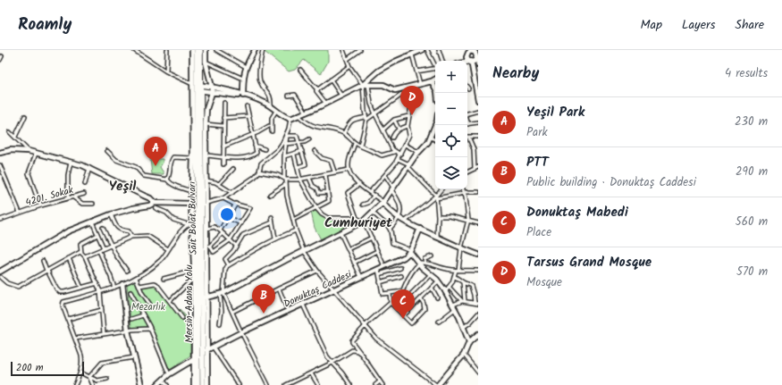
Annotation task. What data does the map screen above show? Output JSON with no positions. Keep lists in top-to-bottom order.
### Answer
{
  "streets": {
    "highway": ["Sait Bolat Bulvarı", "Mersin-Adana Yolu"],
    "street": ["4201. Sokak", "Donuktaş Caddesi"]
  },
  "crossings": [
    ["Sait Bolat Bulvarı", "Donuktaş Caddesi"],
    ["Sait Bolat Bulvarı", "Mersin-Adana Yolu"],
    ["Donuktaş Caddesi", "Mersin-Adana Yolu"]
  ],
  "districts": ["Yeşil", "Cumhuriyet"],
  "parks": ["Mezarlık"],
  "scale_bar": "200 m",
  "page": {
    "header": "Roamly",
    "nav": ["Map", "Layers", "Share"],
    "heading": ["Nearby", "4 results"],
    "map_buttons": ["+", "−"],
    "pins": [
      "D",
      "A",
      "B",
      "C"
    ],
    "list": [
      {
        "mark": "A",
        "name": "Yeşil Park",
        "note": "Park",
        "value": "230 m"
      },
      {
        "mark": "B",
        "name": "PTT",
        "note": "Public building · Donuktaş Caddesi",
        "value": "290 m"
      },
      {
        "mark": "C",
        "name": "Donuktaş Mabedi",
        "note": "Place",
        "value": "560 m"
      },
      {
        "mark": "D",
        "name": "Tarsus Grand Mosque",
        "note": "Mosque",
        "value": "570 m"
      }
    ],
    "scale": "200 m"
  }
}
